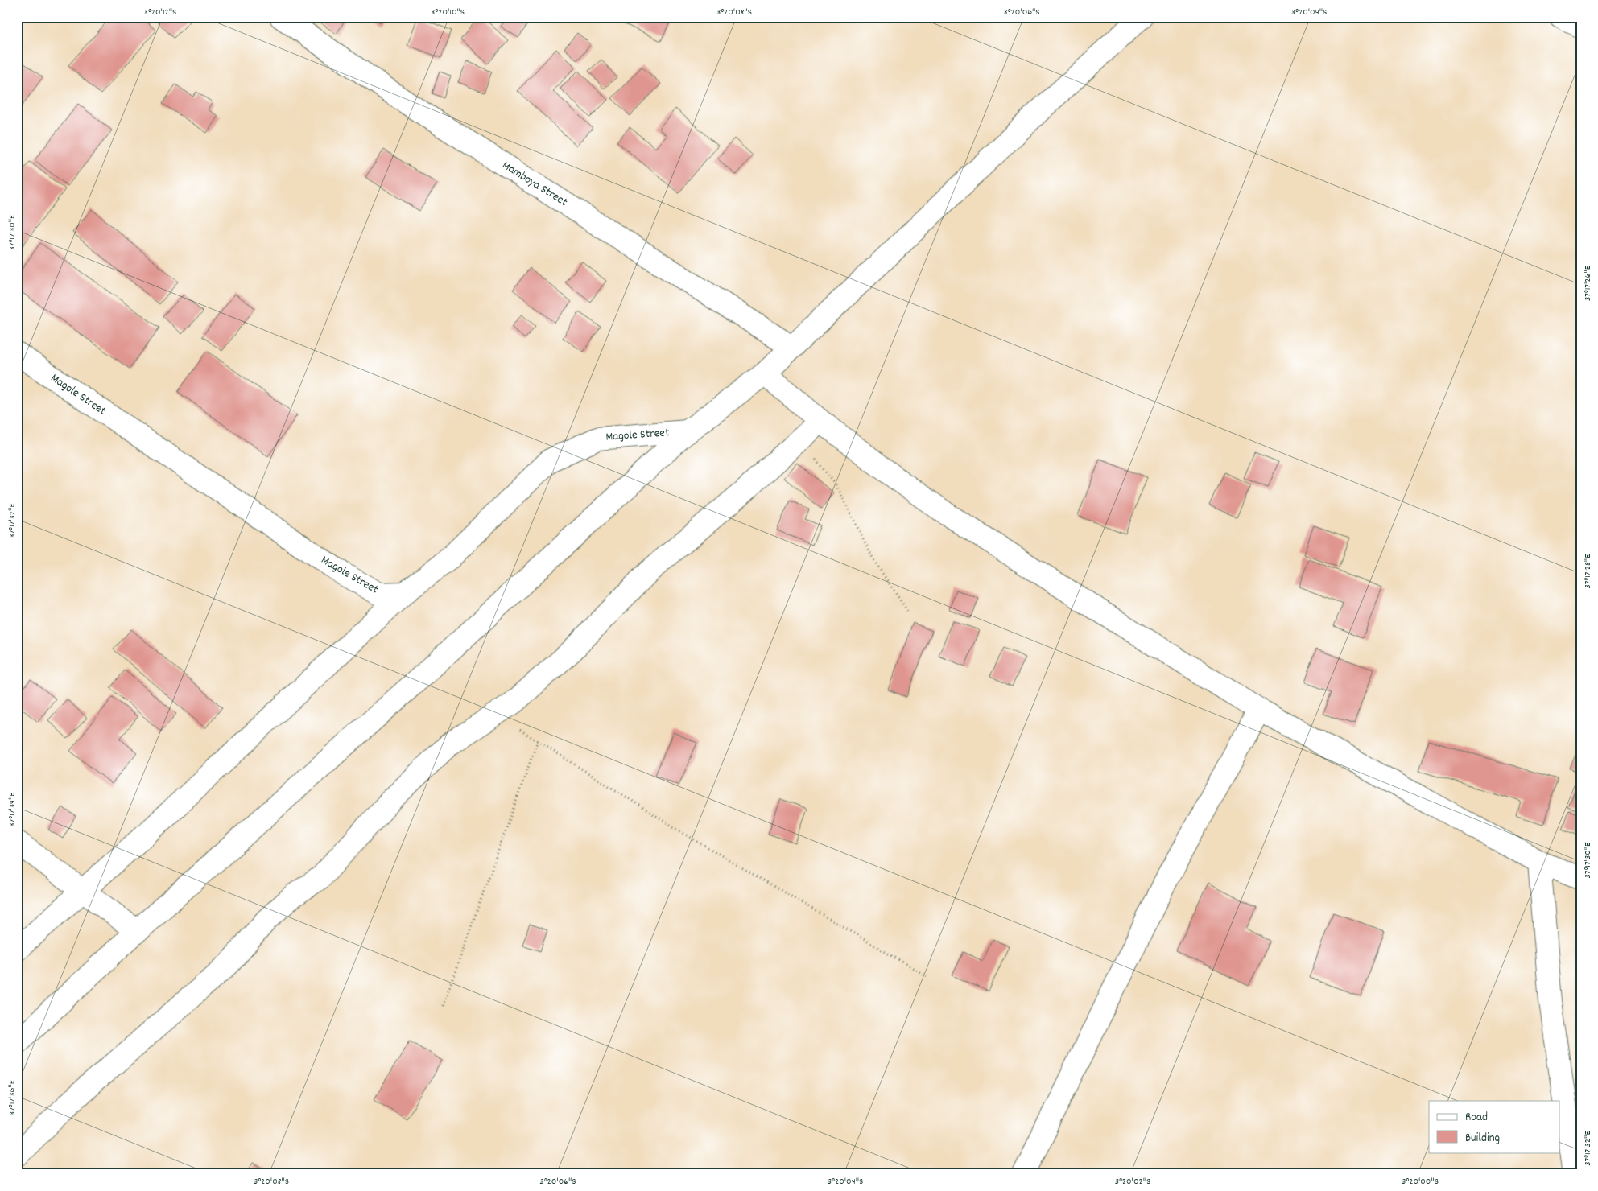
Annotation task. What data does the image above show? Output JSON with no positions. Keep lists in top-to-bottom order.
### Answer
{
  "streets": {
    "main road": ["Mamboya Street", "Magole Street"]
  },
  "legend": ["Road", "Building"],
  "coordinates": [
    "3°20'12\"S",
    "3°20'10\"S",
    "3°20'08\"S",
    "3°20'06\"S",
    "3°20'04\"S",
    "37°17'30\"E",
    "37°17'26\"E",
    "37°17'32\"E",
    "37°17'28\"E",
    "37°17'34\"E",
    "37°17'36\"E",
    "3°20'02\"S",
    "3°20'00\"S"
  ]
}
